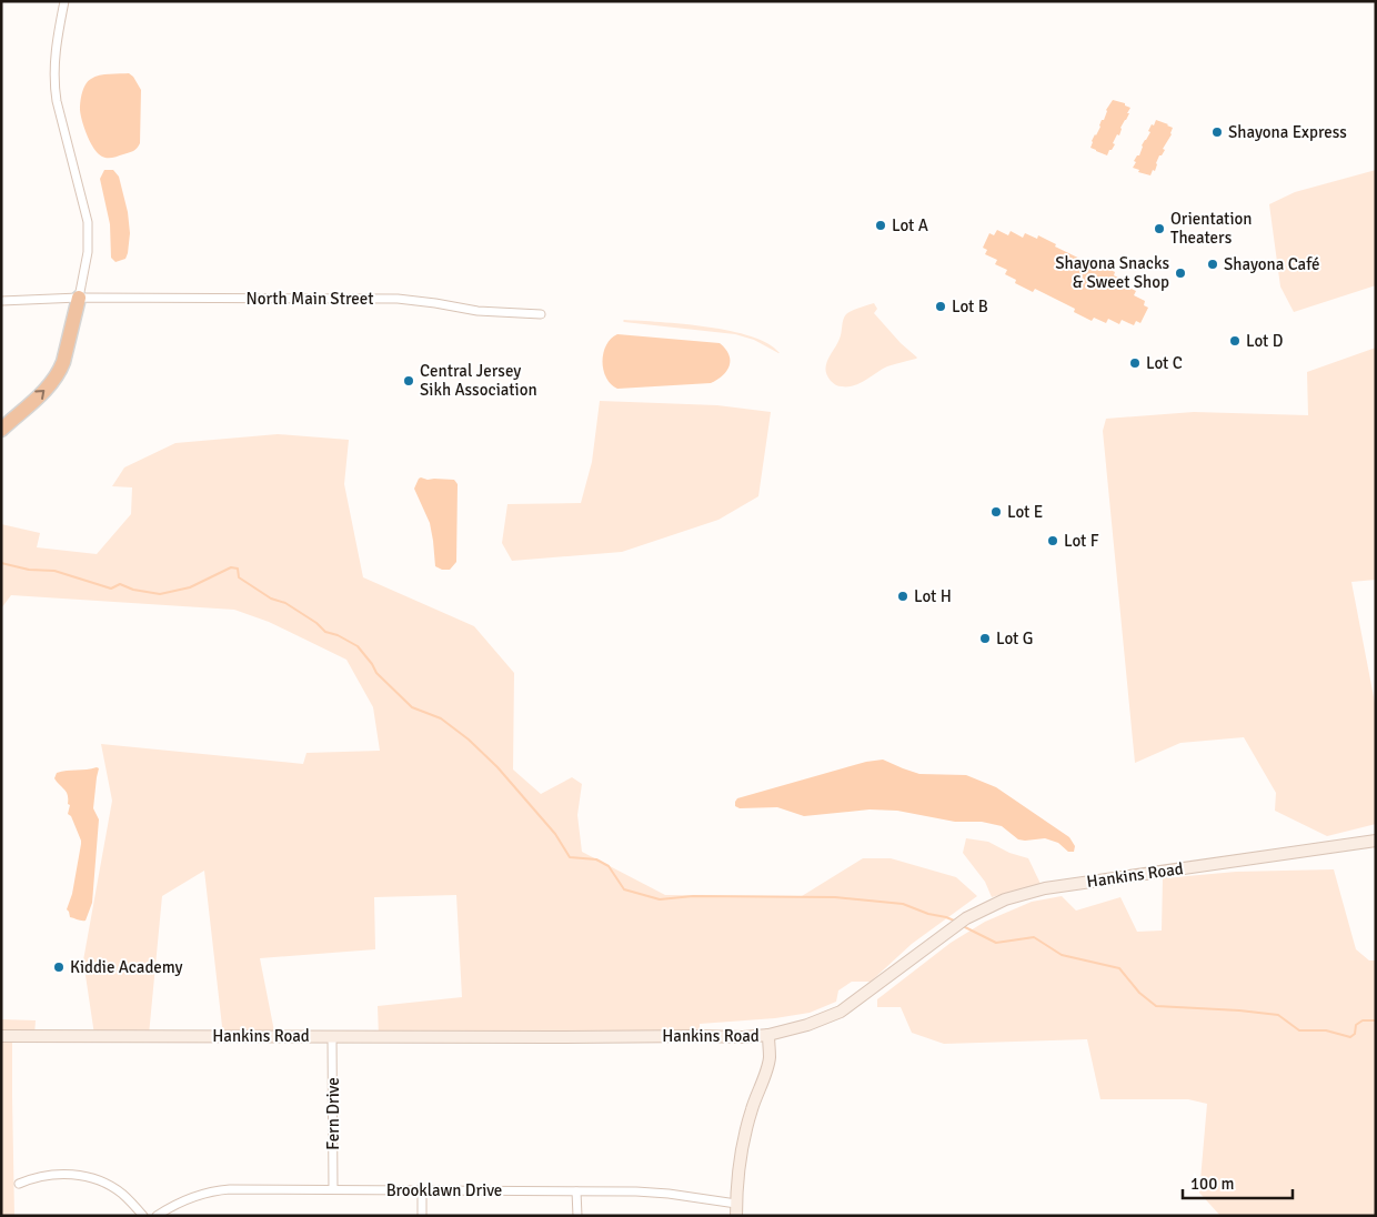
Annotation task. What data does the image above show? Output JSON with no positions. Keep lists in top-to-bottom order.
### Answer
{
  "streets": {
    "main road": ["Hankins Road"],
    "street": ["North Main Street", "Fern Drive", "Brooklawn Drive"]
  },
  "crossings": [
    ["Hankins Road", "Fern Drive"],
    ["Fern Drive", "Brooklawn Drive"]
  ],
  "places": [
    "Shayona Express",
    "Lot A",
    "Orientation Theaters",
    "Shayona Café",
    "Shayona Snacks & Sweet Shop",
    "Lot B",
    "Lot D",
    "Lot C",
    "Central Jersey Sikh Association",
    "Lot E",
    "Lot F",
    "Lot H",
    "Lot G",
    "Kiddie Academy"
  ],
  "scale_bar": "100 m"
}
